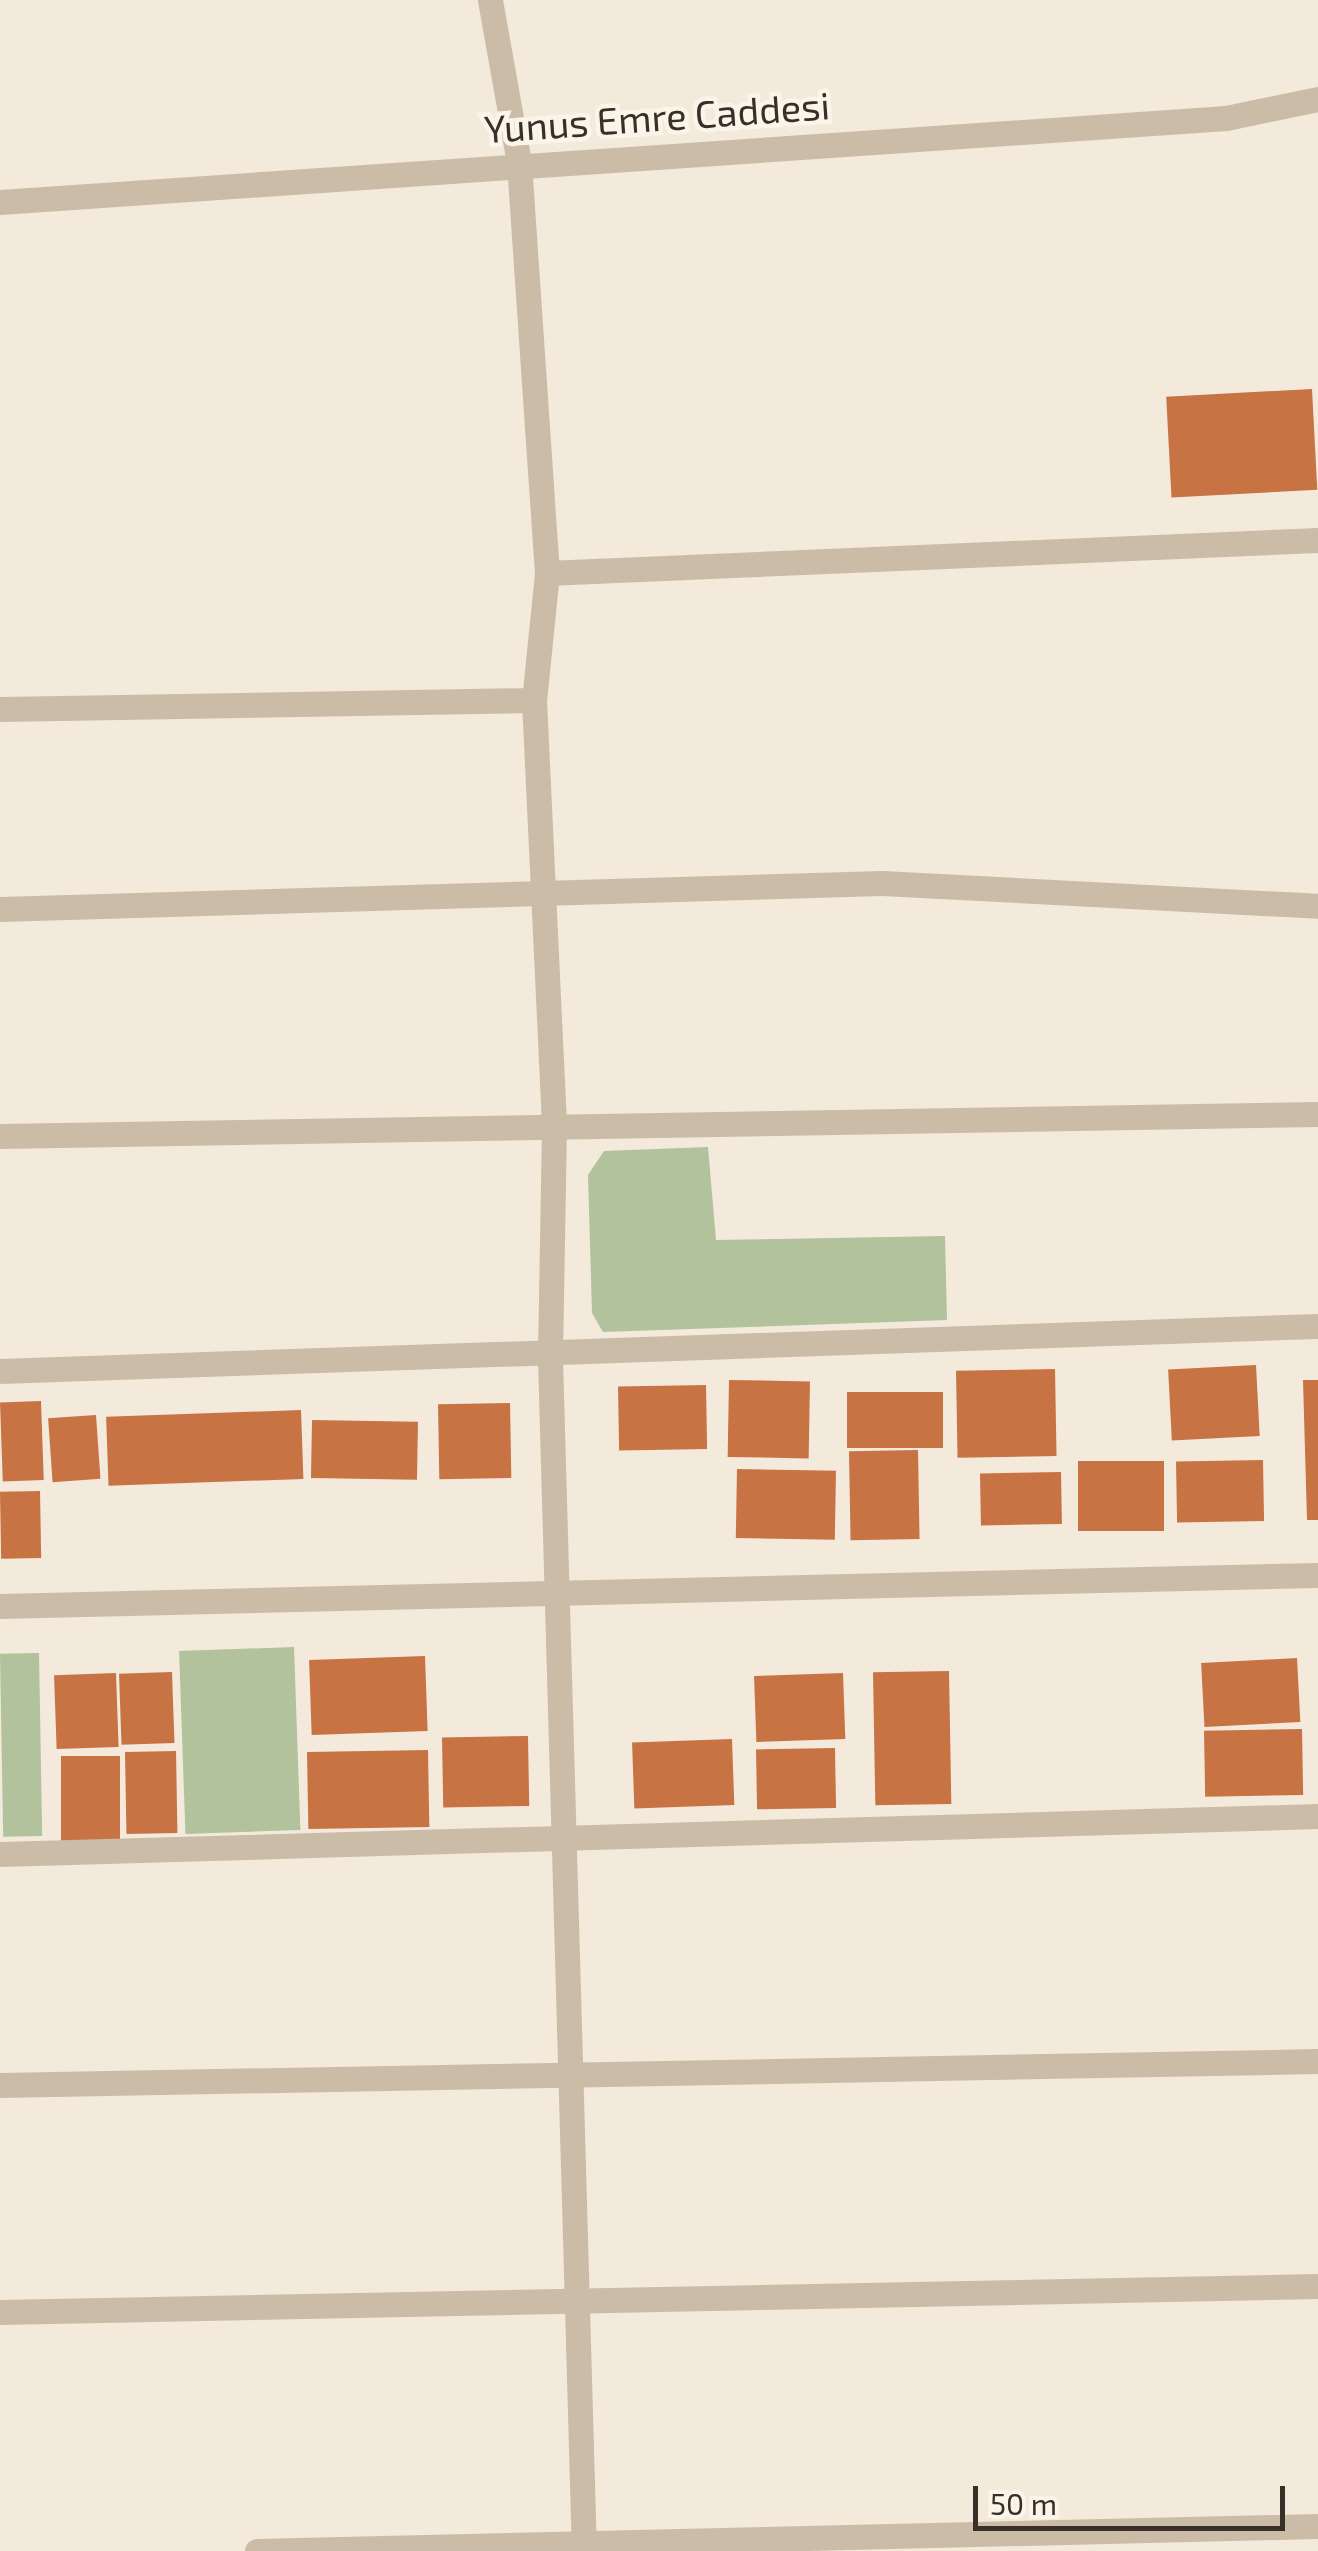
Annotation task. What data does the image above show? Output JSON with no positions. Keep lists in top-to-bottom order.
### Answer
{
  "streets": {
    "street": ["Yunus Emre Caddesi"]
  },
  "scale_bar": "50 m"
}
